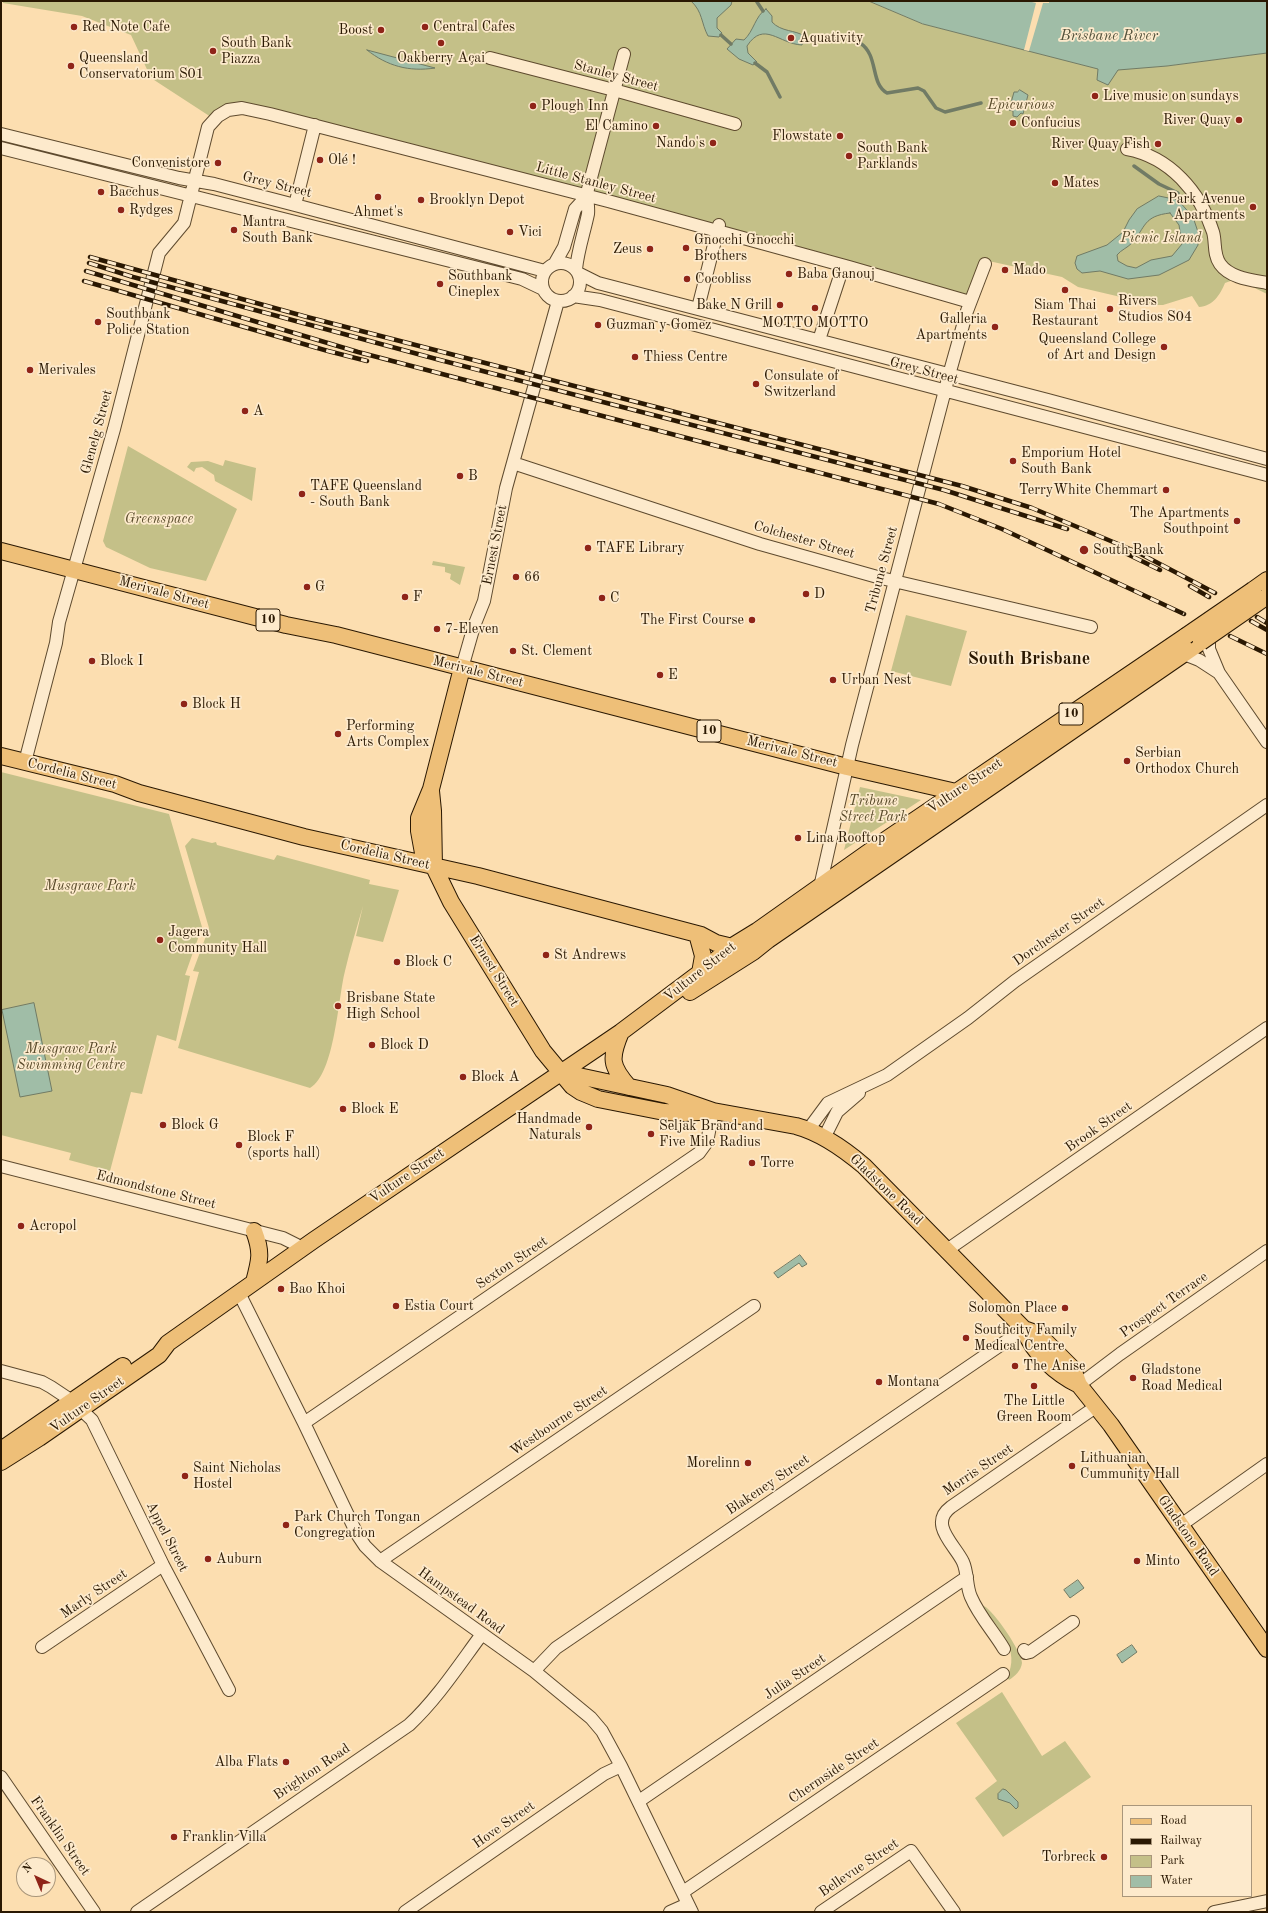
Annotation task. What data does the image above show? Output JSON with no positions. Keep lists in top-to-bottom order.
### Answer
{
  "streets": {
    "main road": [
      "Ernest Street",
      "Merivale Street",
      "10",
      "Cordelia Street",
      "Vulture Street",
      "Gladstone Road"
    ],
    "street": [
      "Stanley Street",
      "Little Stanley Street",
      "Grey Street",
      "Glenelg Street",
      "Colchester Street",
      "Tribune Street",
      "Dorchester Street",
      "Brook Street",
      "Edmondstone Street",
      "Sexton Street",
      "Prospect Terrace",
      "Westbourne Street",
      "Morris Street",
      "Blakeney Street",
      "Appel Street",
      "Marly Street",
      "Hampstead Road",
      "Julia Street",
      "Chermside Street",
      "Brighton Road",
      "Hove Street",
      "Franklin Street",
      "Bellevue Street"
    ]
  },
  "crossings": [
    ["Little Stanley Street", "Glenelg Street"],
    ["Little Stanley Street", "Tribune Street"],
    ["Grey Street", "Glenelg Street"],
    ["Grey Street", "Ernest Street"],
    ["Grey Street", "Tribune Street"],
    ["Glenelg Street", "Merivale Street"],
    ["Glenelg Street", "Cordelia Street"],
    ["Colchester Street", "Ernest Street"],
    ["Colchester Street", "Tribune Street"],
    ["Ernest Street", "Merivale Street"],
    ["Ernest Street", "Cordelia Street"],
    ["Ernest Street", "Vulture Street"],
    ["Ernest Street", "Gladstone Road"],
    ["Tribune Street", "Merivale Street"],
    ["Tribune Street", "Vulture Street"],
    ["Merivale Street", "Vulture Street"],
    ["Cordelia Street", "Vulture Street"],
    ["Vulture Street", "Edmondstone Street"],
    ["Vulture Street", "Gladstone Road"],
    ["Vulture Street", "Appel Street"],
    ["Vulture Street", "Hampstead Road"],
    ["Dorchester Street", "Gladstone Road"],
    ["Brook Street", "Gladstone Road"],
    ["Gladstone Road", "Sexton Street"],
    ["Gladstone Road", "Prospect Terrace"],
    ["Gladstone Road", "Morris Street"],
    ["Gladstone Road", "Blakeney Street"],
    ["Sexton Street", "Hampstead Road"],
    ["Westbourne Street", "Hampstead Road"],
    ["Morris Street", "Julia Street"],
    ["Blakeney Street", "Hampstead Road"],
    ["Appel Street", "Marly Street"],
    ["Hampstead Road", "Julia Street"],
    ["Hampstead Road", "Chermside Street"],
    ["Hampstead Road", "Brighton Road"],
    ["Hampstead Road", "Hove Street"]
  ],
  "districts": ["South Brisbane"],
  "water": ["Brisbane River"],
  "parks": [
    "Epicurious",
    "Picnic Island",
    "Greenspace",
    "Tribune Street Park",
    "Musgrave Park",
    "Musgrave Park Swimming Centre"
  ],
  "places": [
    "Red Note Cafe",
    "Central Cafes",
    "Boost",
    "Aquativity",
    "Oakberry Açai",
    "South Bank Piazza",
    "Queensland Conservatorium S01",
    "Live music on sundays",
    "Plough Inn",
    "River Quay",
    "Confucius",
    "El Camino",
    "Flowstate",
    "Nando's",
    "River Quay Fish",
    "South Bank Parklands",
    "Olé !",
    "Convenistore",
    "Mates",
    "Bacchus",
    "Ahmet's",
    "Brooklyn Depot",
    "Park Avenue Apartments",
    "Rydges",
    "Mantra South Bank",
    "Vici",
    "Gnocchi Gnocchi Brothers",
    "Zeus",
    "Mado",
    "Baba Ganouj",
    "Cocobliss",
    "Southbank Cineplex",
    "Siam Thai Restaurant",
    "Bake N Grill",
    "MOTTO MOTTO",
    "Rivers Studios S04",
    "Southbank Police Station",
    "Guzman y Gomez",
    "Galleria Apartments",
    "Queensland College of Art and Design",
    "Thiess Centre",
    "Merivales",
    "Consulate of Switzerland",
    "A",
    "Emporium Hotel South Bank",
    "B",
    "TerryWhite Chemmart",
    "TAFE Queensland - South Bank",
    "The Apartments Southpoint",
    "TAFE Library",
    "South Bank",
    "66",
    "G",
    "D",
    "F",
    "C",
    "The First Course",
    "7-Eleven",
    "St. Clement",
    "Block I",
    "E",
    "Urban Nest",
    "Block H",
    "Performing Arts Complex",
    "Serbian Orthodox Church",
    "Lina Rooftop",
    "Jagera Community Hall",
    "St Andrews",
    "Block C",
    "Brisbane State High School",
    "Block D",
    "Block A",
    "Block E",
    "Block G",
    "Handmade Naturals",
    "Seljak Brand and Five Mile Radius",
    "Block F (sports hall)",
    "Torre",
    "Acropol",
    "Bao Khoi",
    "Estia Court",
    "Solomon Place",
    "Southcity Family Medical Centre",
    "The Anise",
    "Gladstone Road Medical",
    "Montana",
    "The Little Green Room",
    "Morelinn",
    "Lithuanian Cummunity Hall",
    "Saint Nicholas Hostel",
    "Park Church Tongan Congregation",
    "Auburn",
    "Minto",
    "Alba Flats",
    "Franklin Villa",
    "Torbreck"
  ],
  "legend": [
    "Road",
    "Railway",
    "Park",
    "Water"
  ],
  "north": "top left"
}
